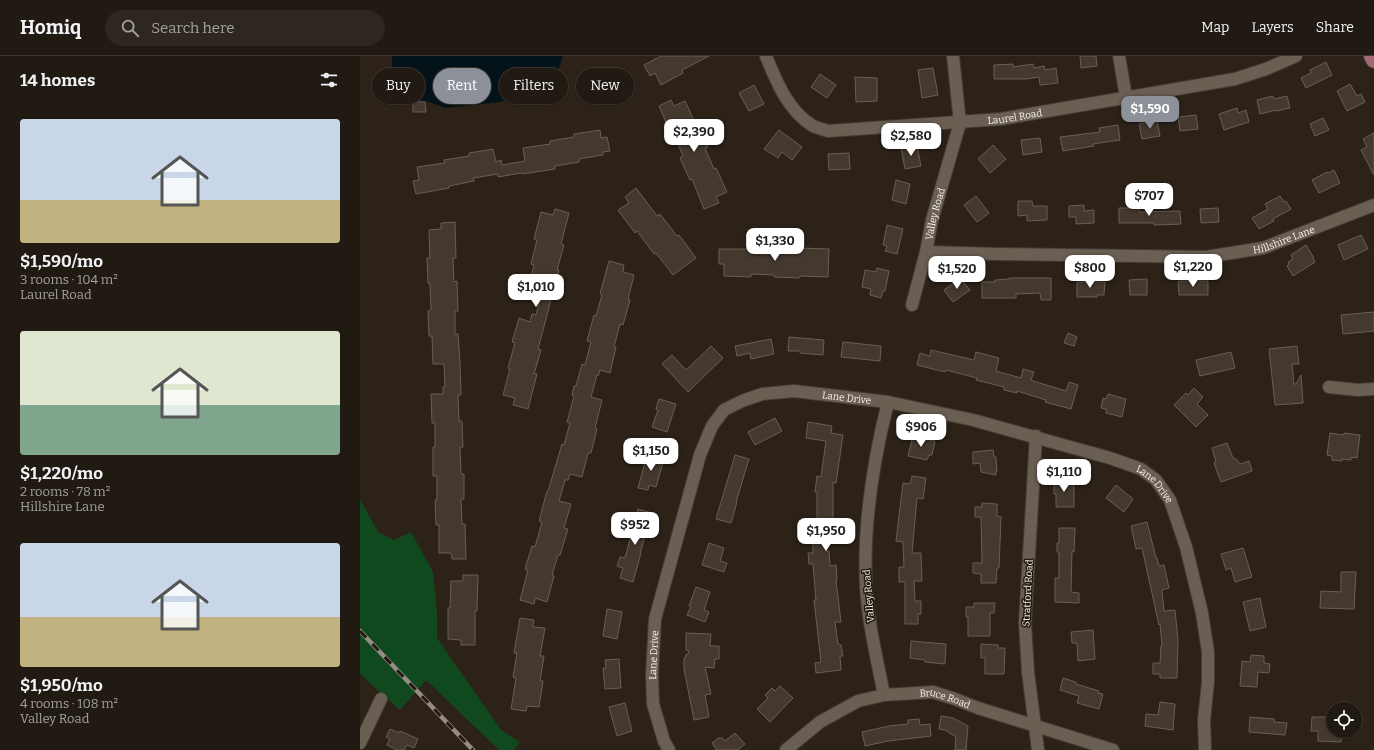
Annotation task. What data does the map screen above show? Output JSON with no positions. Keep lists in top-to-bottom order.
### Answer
{
  "streets": {
    "street": [
      "Laurel Road",
      "Valley Road",
      "Hillshire Lane",
      "Lane Drive",
      "Stratford Road",
      "Bruce Road"
    ]
  },
  "crossings": [
    ["Laurel Road", "Valley Road"],
    ["Valley Road", "Hillshire Lane"],
    ["Valley Road", "Lane Drive"],
    ["Valley Road", "Bruce Road"],
    ["Lane Drive", "Stratford Road"],
    ["Stratford Road", "Bruce Road"]
  ],
  "page": {
    "header": "Homiq",
    "search": "Search here",
    "nav": ["Map", "Layers", "Share"],
    "heading": "14 homes",
    "chip": [
      "Buy",
      "Rent",
      "Filters",
      "New"
    ],
    "price": [
      "$1,590",
      "$2,390",
      "$2,580",
      "$707",
      "$1,330",
      "$1,220",
      "$800",
      "$1,520",
      "$1,010",
      "$906",
      "$1,150",
      "$1,110",
      "$952",
      "$1,950"
    ],
    "list": [
      {
        "name": "$1,590/mo",
        "note": "3 rooms · 104 m² · Laurel Road"
      },
      {
        "name": "$1,220/mo",
        "note": "2 rooms · 78 m² · Hillshire Lane"
      },
      {
        "name": "$1,950/mo",
        "note": "4 rooms · 108 m² · Valley Road"
      }
    ]
  }
}
